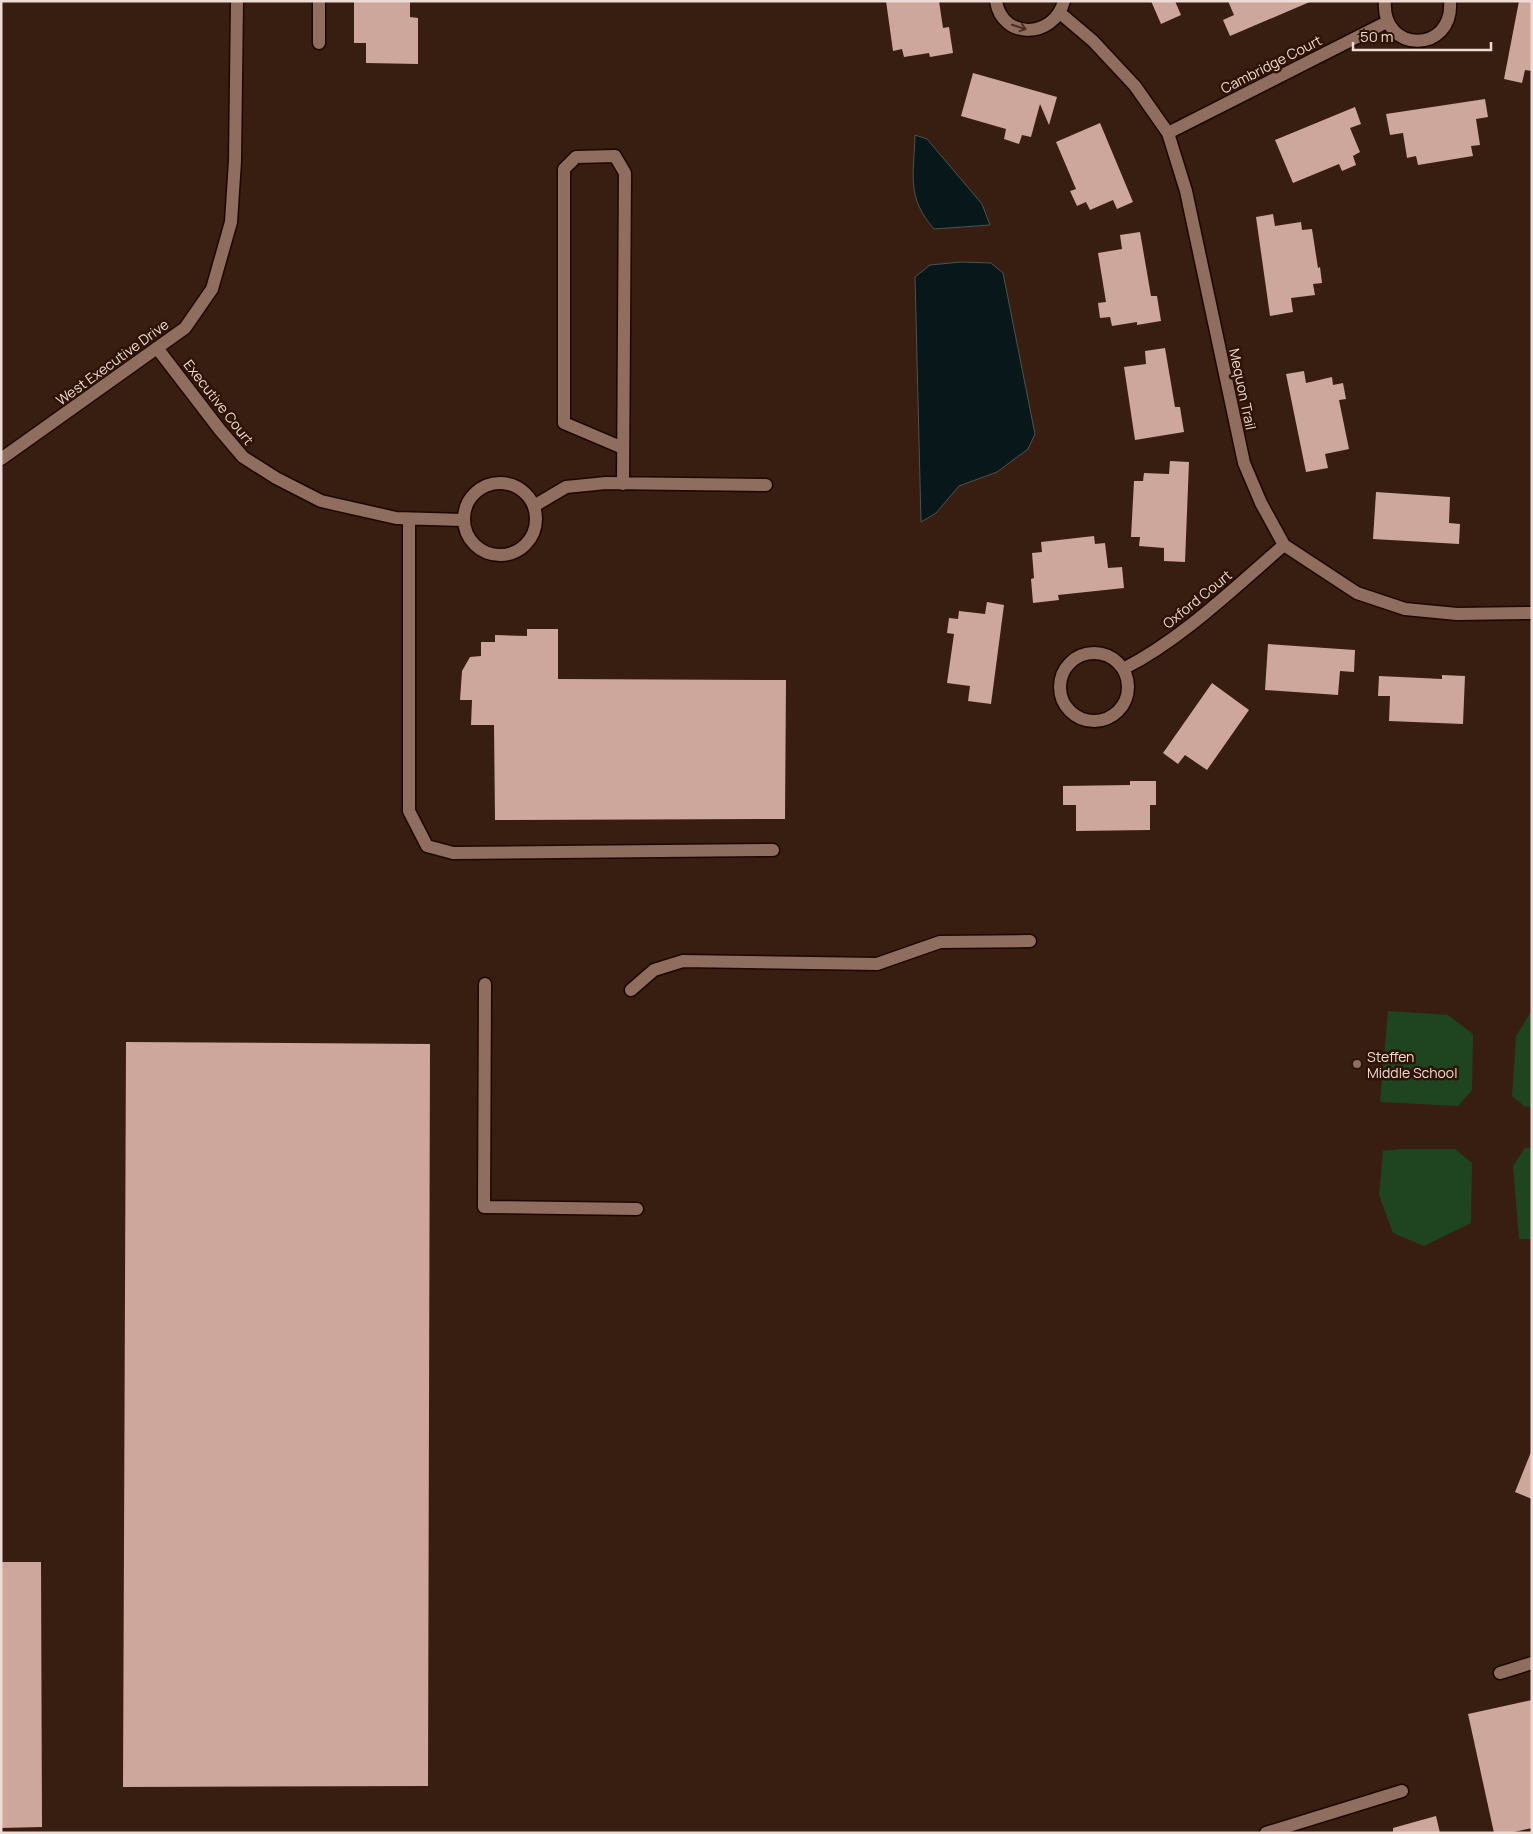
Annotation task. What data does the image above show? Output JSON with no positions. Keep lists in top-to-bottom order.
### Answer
{
  "streets": {
    "street": [
      "Cambridge Court",
      "West Executive Drive",
      "Mequon Trail",
      "Executive Court",
      "Oxford Court"
    ]
  },
  "crossings": [
    ["Cambridge Court", "Mequon Trail"],
    ["West Executive Drive", "Executive Court"],
    ["Mequon Trail", "Oxford Court"]
  ],
  "places": ["Steffen Middle School"],
  "scale_bar": "50 m"
}
